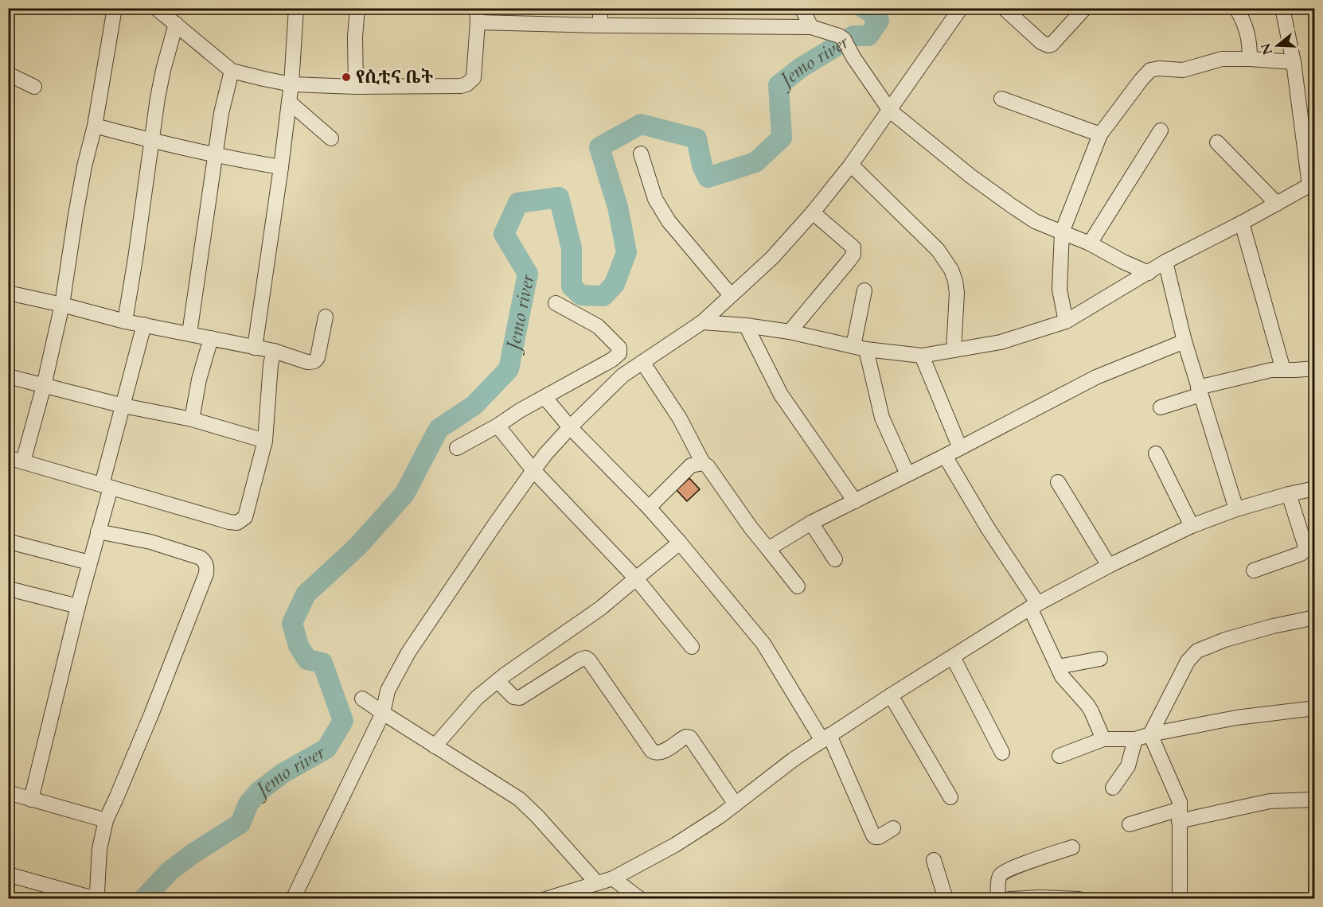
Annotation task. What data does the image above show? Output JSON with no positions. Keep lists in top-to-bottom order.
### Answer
{
  "water": ["Jemo river"],
  "places": ["የሲቲና ቤት"],
  "north": "left"
}
